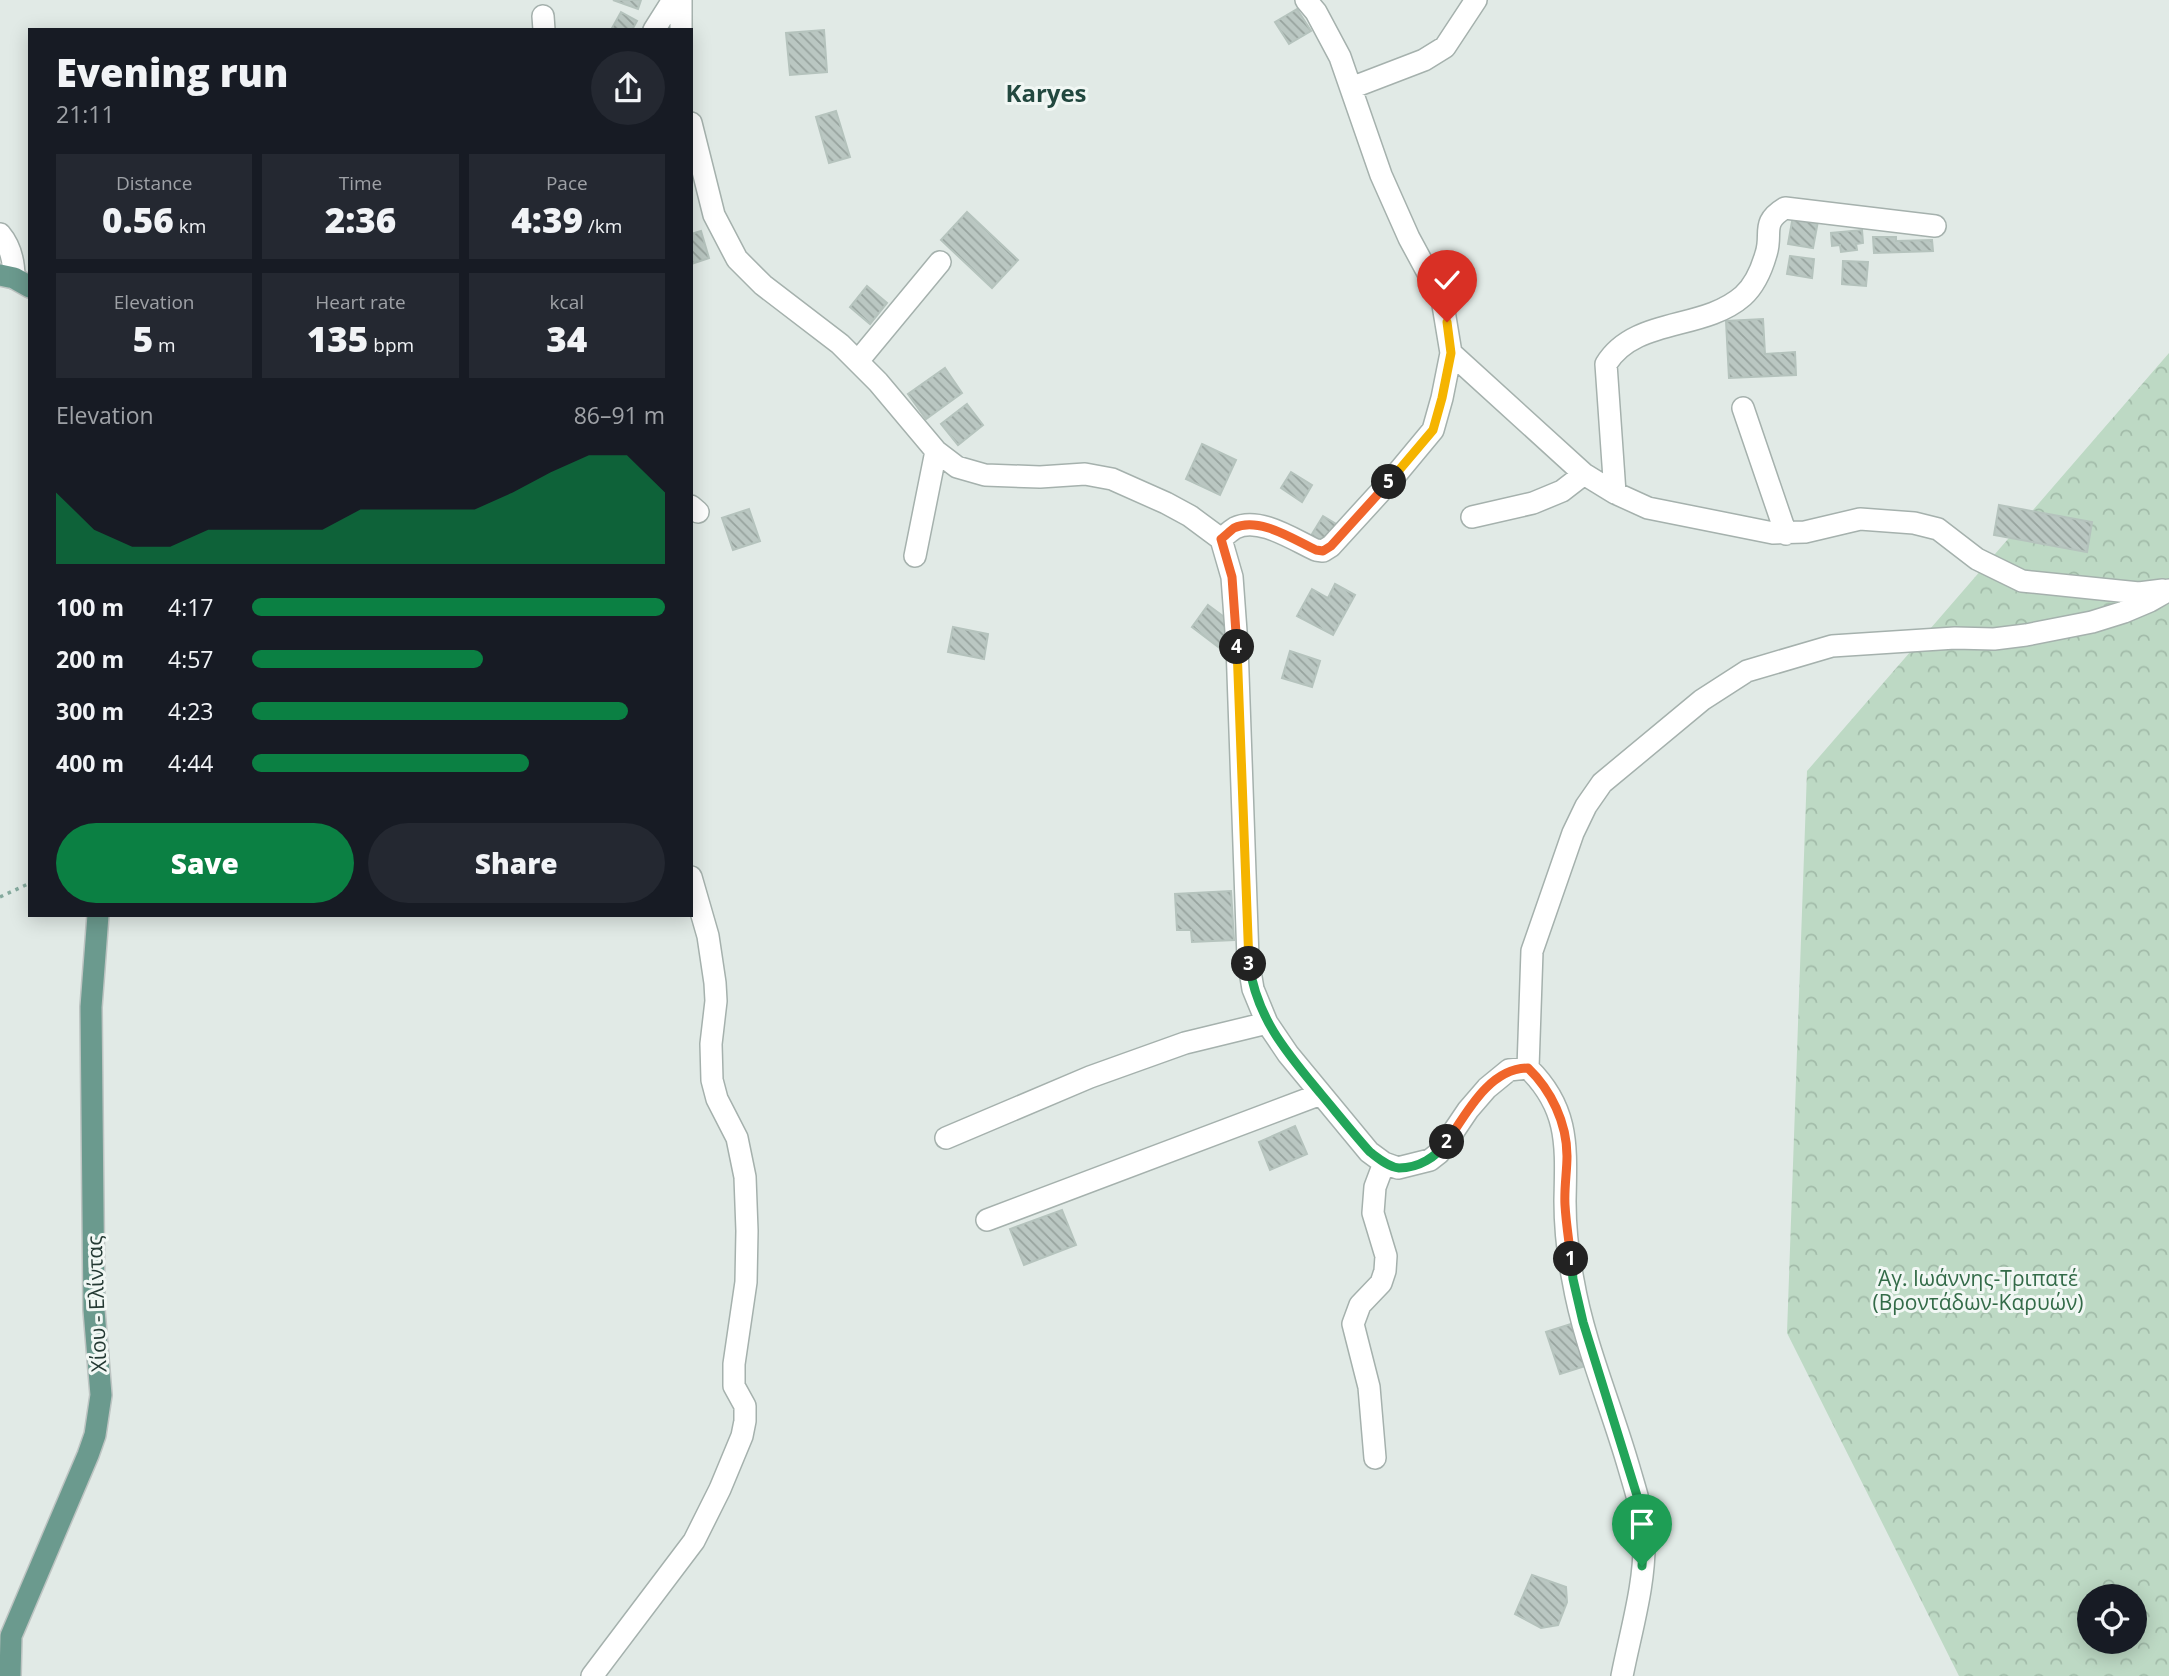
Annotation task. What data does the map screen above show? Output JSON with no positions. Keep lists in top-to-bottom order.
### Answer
{
  "streets": {
    "main road": ["Χίου - Ελίντας"]
  },
  "districts": ["Karyes"],
  "parks": ["Άγ. Ιωάννης-Τριπατέ (Βροντάδων-Καρυών)"],
  "page": {
    "heading": ["Evening run", "21:11"],
    "stats": [
      ["Distance", "0.56 km"],
      ["Time", "2:36"],
      ["Pace", "4:39 /km"],
      ["Elevation", "5 m"],
      ["Heart rate", "135 bpm"],
      ["kcal", "34"]
    ],
    "chart": ["Elevation", "86–91 m"],
    "pins": [
      "5",
      "4",
      "3",
      "2",
      "1"
    ],
    "list": [
      {
        "name": "100 m",
        "note": "4:17"
      },
      {
        "name": "200 m",
        "note": "4:57"
      },
      {
        "name": "300 m",
        "note": "4:23"
      },
      {
        "name": "400 m",
        "note": "4:44"
      }
    ],
    "buttons": ["Save", "Share"]
  }
}
